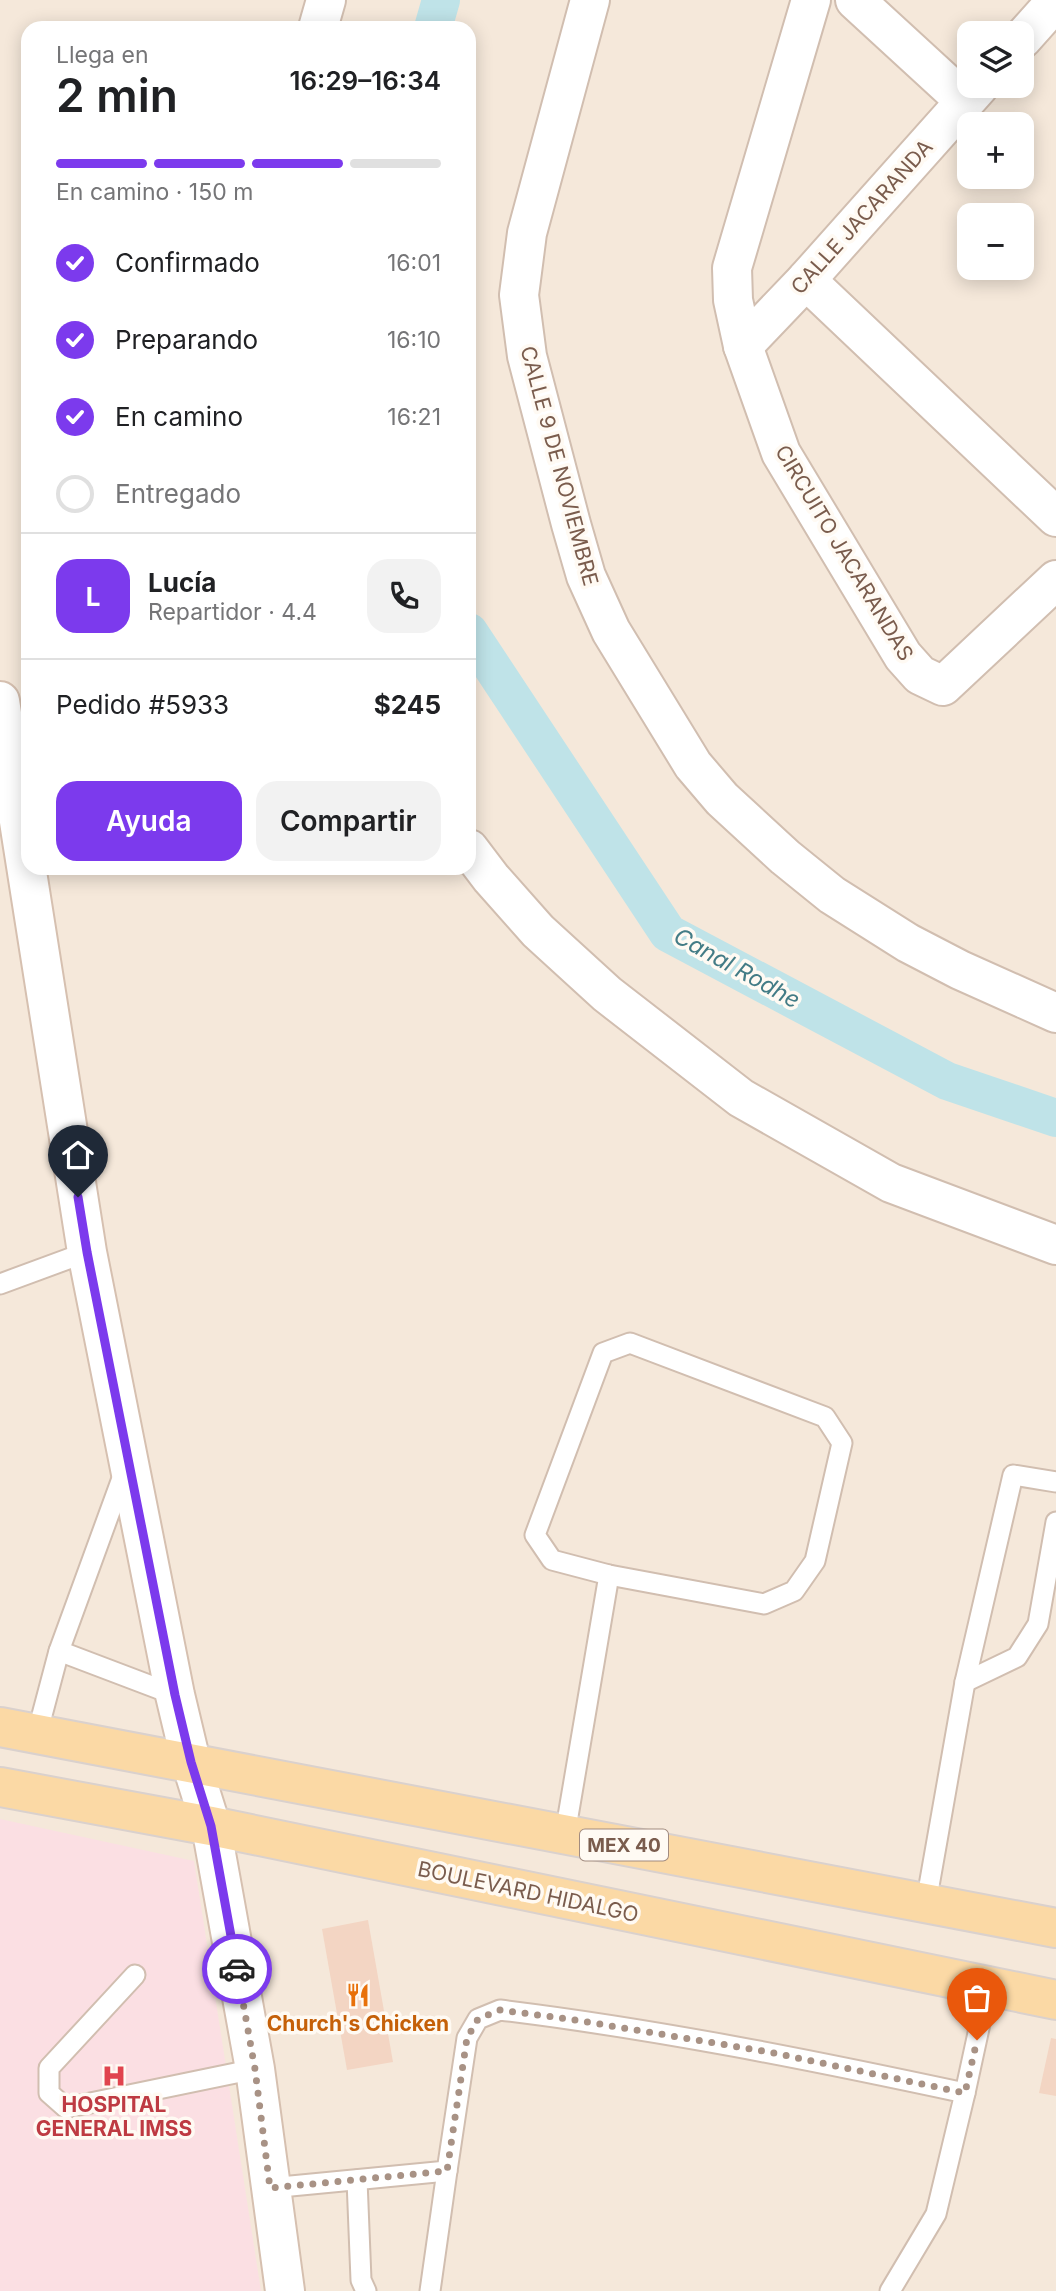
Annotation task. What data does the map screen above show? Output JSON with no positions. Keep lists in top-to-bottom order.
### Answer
{
  "streets": {
    "main road": ["MEX 40", "BOULEVARD HIDALGO"],
    "street": ["CALLE JACARANDA", "CALLE 9 DE NOVIEMBRE", "CIRCUITO JACARANDAS"]
  },
  "crossings": [
    ["CALLE JACARANDA", "CIRCUITO JACARANDAS"]
  ],
  "water": ["Canal Rodhe"],
  "places": {
    "restaurant": ["Church's Chicken"],
    "hospital": ["HOSPITAL GENERAL IMSS"]
  },
  "page": {
    "map_buttons": ["+", "−"],
    "heading": ["2 min", "Llega en", "16:29–16:34"],
    "panel": [
      "Lucía",
      "Repartidor · 4.4",
      "Pedido #5933",
      "$245"
    ],
    "bar": "En camino · 150 m",
    "list": [
      ["Confirmado", "16:01"],
      ["Preparando", "16:10"],
      ["En camino", "16:21"],
      "Entregado"
    ],
    "round": "L",
    "buttons": ["Ayuda", "Compartir"]
  }
}
